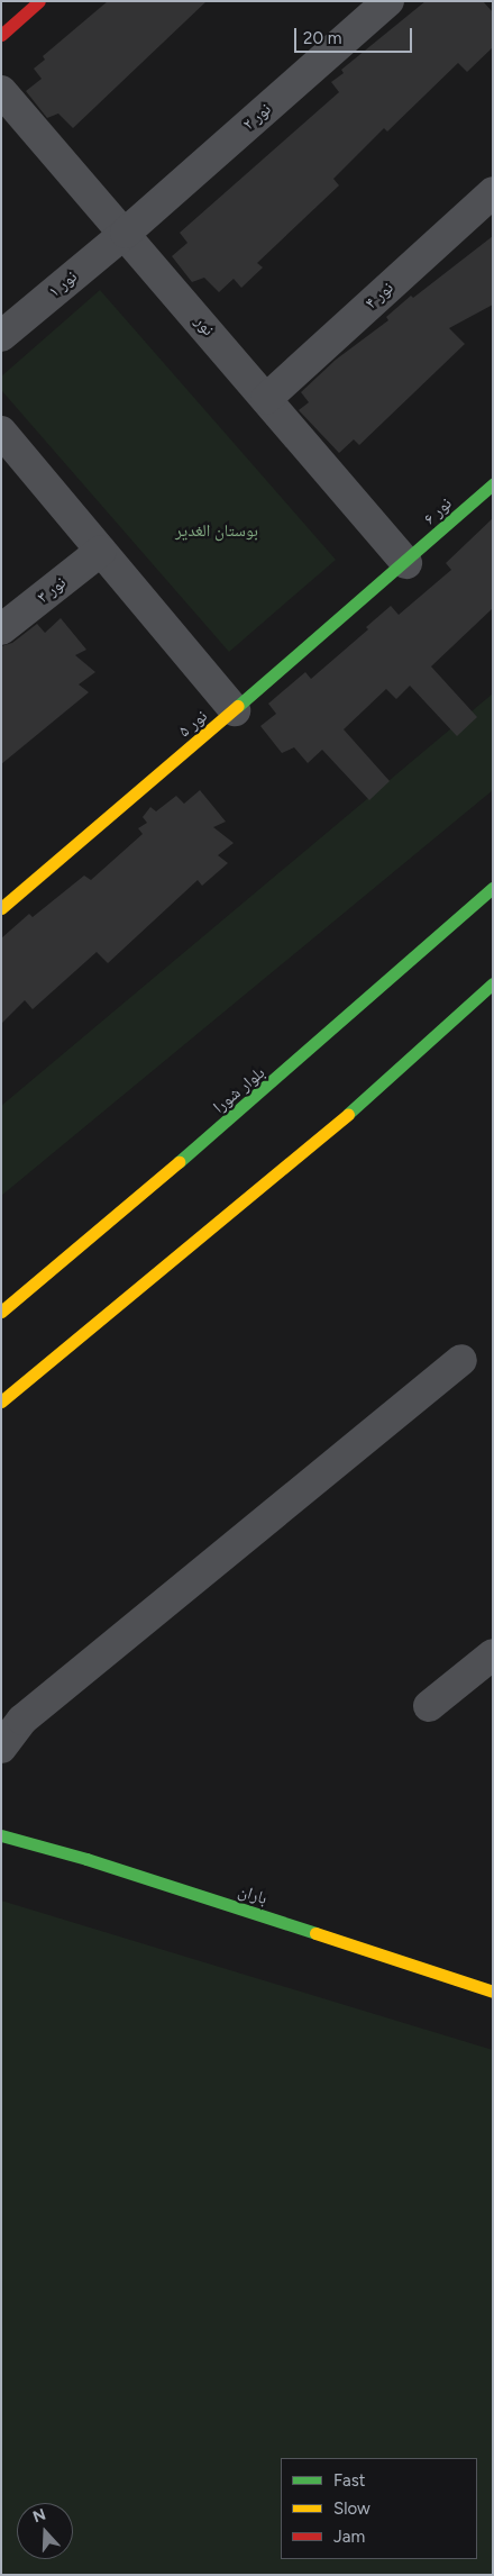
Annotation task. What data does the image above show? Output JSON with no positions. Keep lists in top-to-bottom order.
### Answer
{
  "streets": {
    "main road": [
      "نور ۶",
      "نور ۵",
      "بلوار شورا",
      "باران"
    ],
    "street": [
      "نور ۲",
      "نور ۱",
      "نور ۴",
      "نور",
      "نور ۳"
    ]
  },
  "crossings": [
    ["نور ۲", "نور ۱"],
    ["نور ۲", "نور"],
    ["نور ۱", "نور"],
    ["نور ۴", "نور"],
    ["نور", "نور ۶"],
    ["نور", "نور ۵"],
    ["نور ۶", "نور ۵"]
  ],
  "parks": ["بوستان الغدیر"],
  "legend": ["Fast", "Slow", "Jam"],
  "scale_bar": "20 m",
  "north": "top"
}
